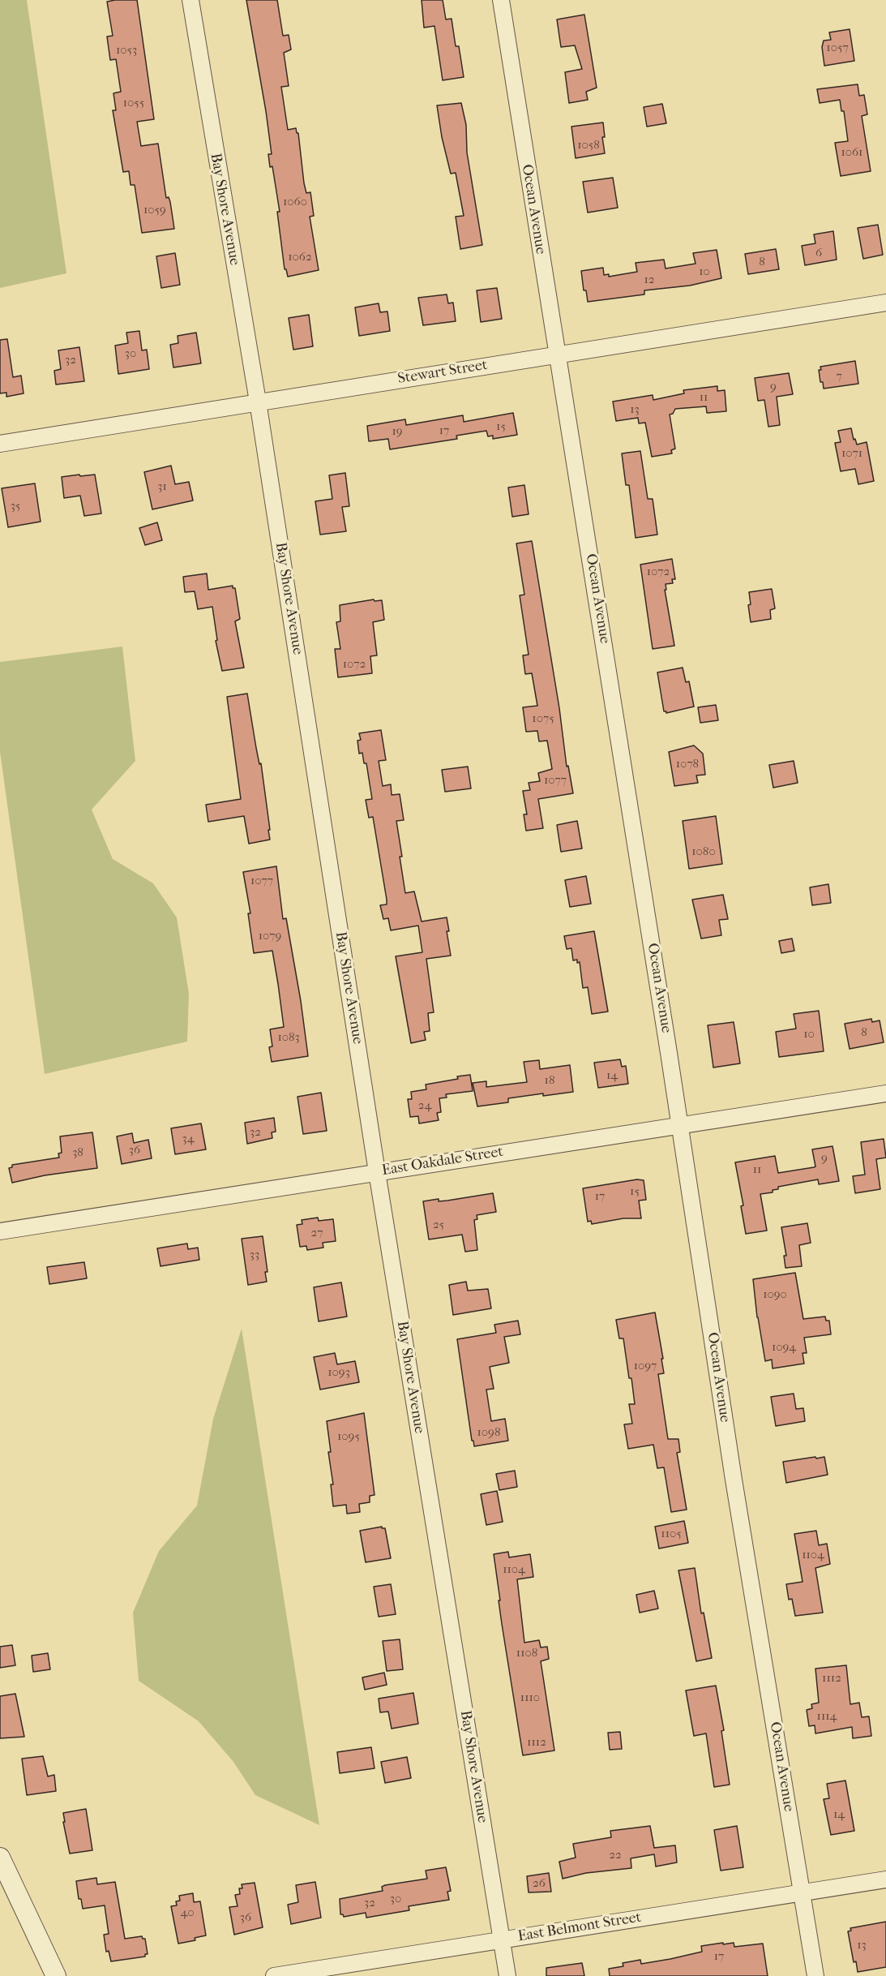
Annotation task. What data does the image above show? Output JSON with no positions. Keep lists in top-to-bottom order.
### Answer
{
  "streets": {
    "street": [
      "Bay Shore Avenue",
      "Ocean Avenue",
      "Stewart Street",
      "East Oakdale Street",
      "East Belmont Street"
    ]
  },
  "crossings": [
    ["Bay Shore Avenue", "Stewart Street"],
    ["Bay Shore Avenue", "East Oakdale Street"],
    ["Bay Shore Avenue", "East Belmont Street"],
    ["Ocean Avenue", "Stewart Street"],
    ["Ocean Avenue", "East Oakdale Street"],
    ["Ocean Avenue", "East Belmont Street"]
  ],
  "house_numbers": [
    "1057",
    "1053",
    "1055",
    "1058",
    "1061",
    "1060",
    "1059",
    "6",
    "1062",
    "8",
    "10",
    "12",
    "30",
    "32",
    "7",
    "9",
    "11",
    "13",
    "15",
    "17",
    "19",
    "1071",
    "31",
    "35",
    "1072",
    "1072",
    "1075",
    "1078",
    "1077",
    "1080",
    "1077",
    "1079",
    "8",
    "10",
    "1083",
    "14",
    "18",
    "24",
    "32",
    "34",
    "36",
    "38",
    "9",
    "11",
    "15",
    "17",
    "25",
    "27",
    "33",
    "1090",
    "1094",
    "1097",
    "1093",
    "1098",
    "1095",
    "1105",
    "1104",
    "1104",
    "1108",
    "1112",
    "1110",
    "1114",
    "1112",
    "14",
    "22",
    "26",
    "30",
    "32",
    "40",
    "36",
    "13",
    "17"
  ]
}
